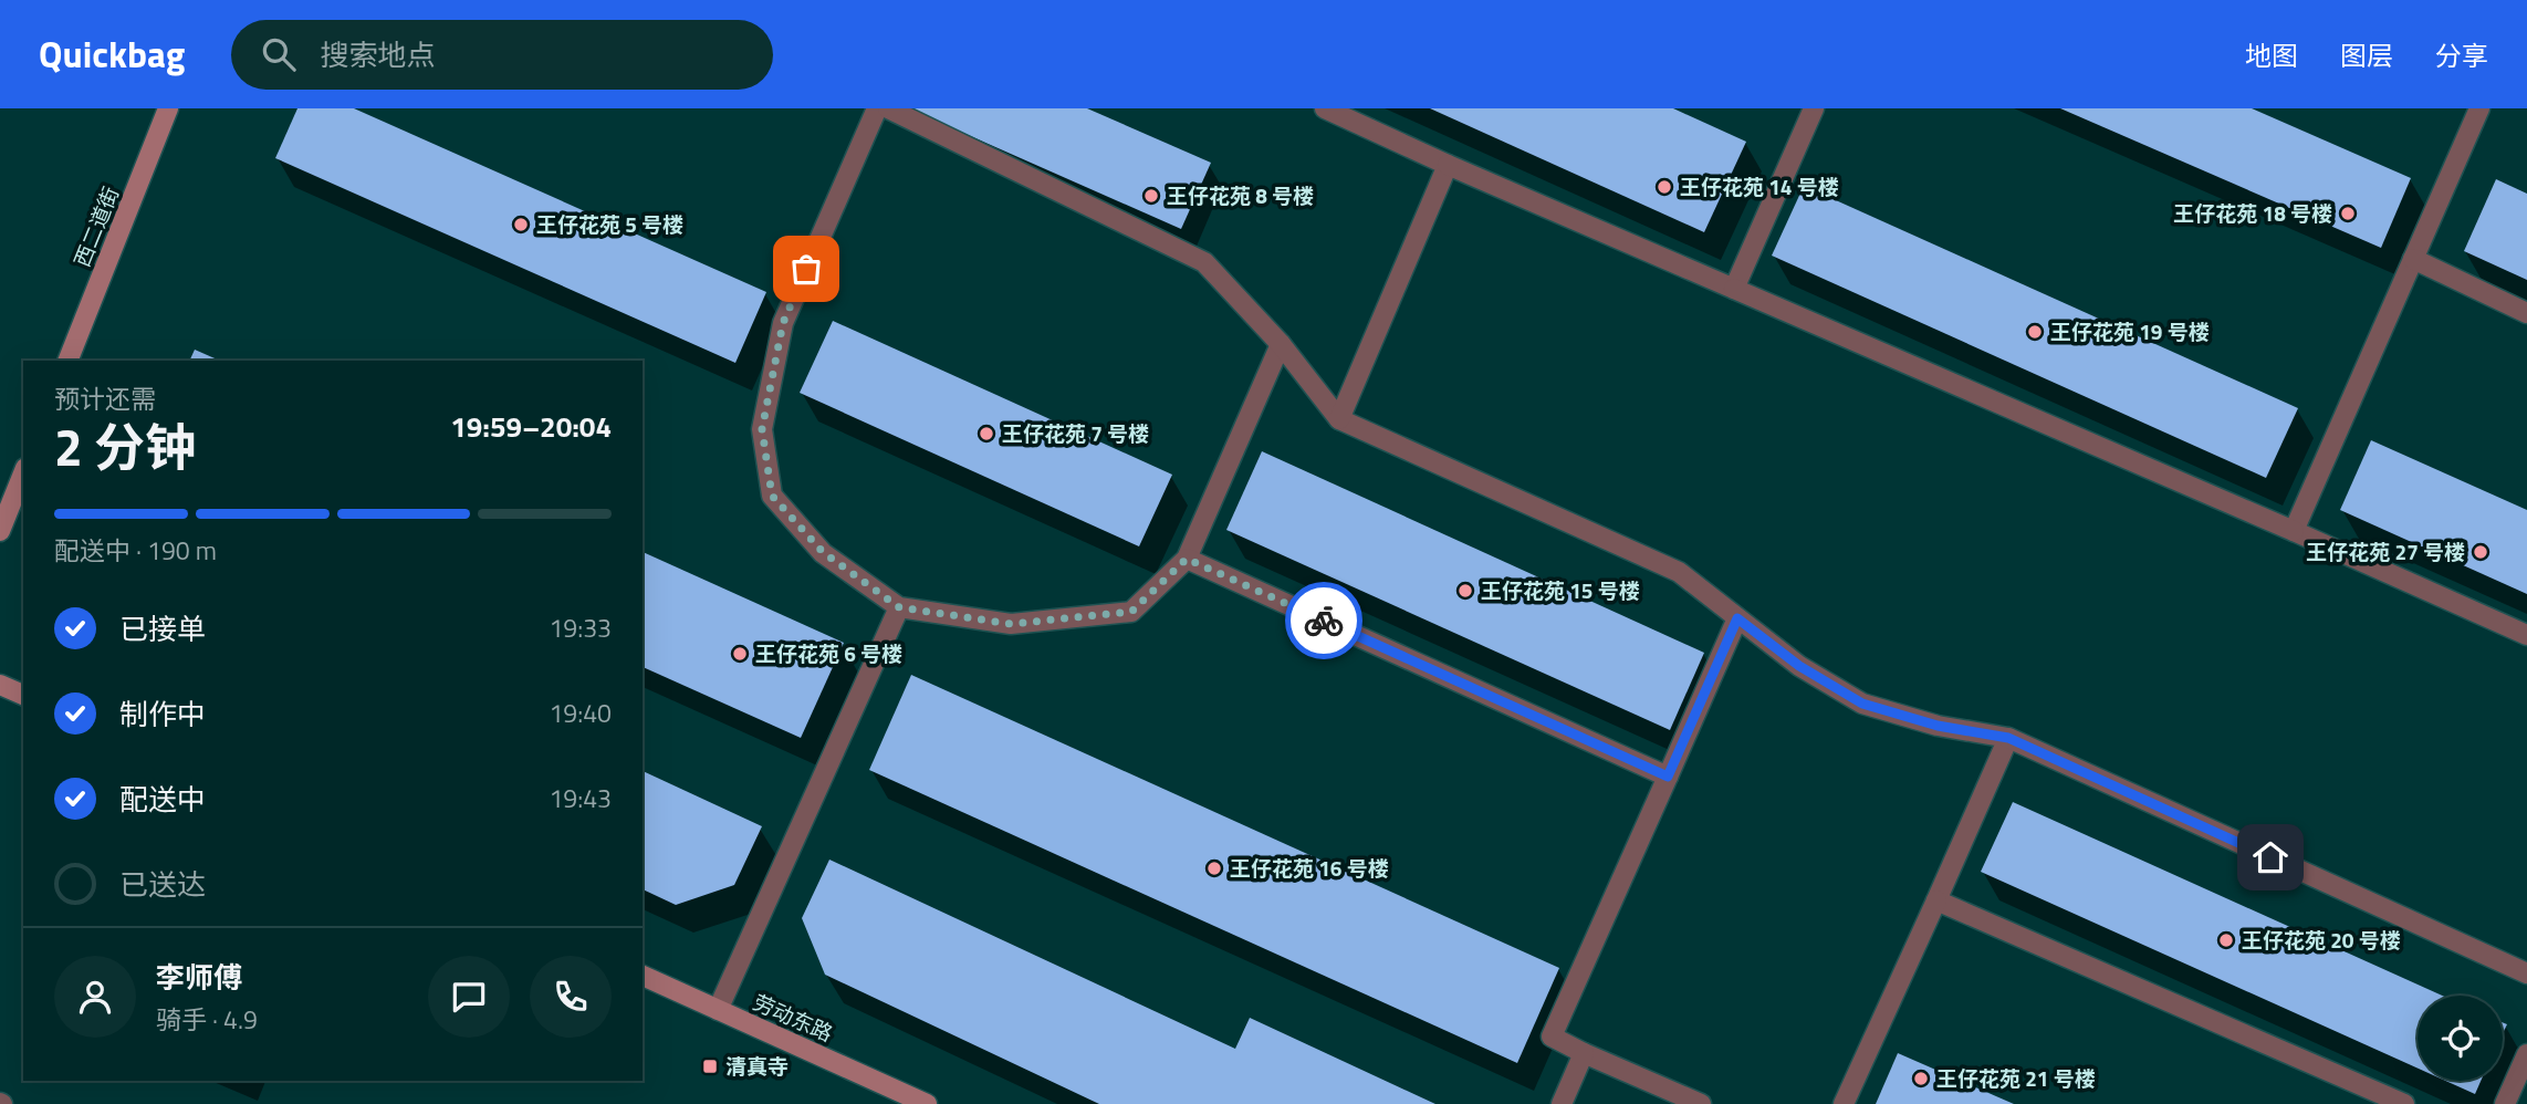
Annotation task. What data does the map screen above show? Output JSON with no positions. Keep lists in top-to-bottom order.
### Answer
{
  "streets": {
    "main road": ["西二道街", "劳动东路"]
  },
  "places": {
    "other": [
      "王仔花苑 14 号楼",
      "王仔花苑 8 号楼",
      "王仔花苑 18 号楼",
      "王仔花苑 5 号楼",
      "王仔花苑 19 号楼",
      "王仔花苑 7 号楼",
      "王仔花苑 27 号楼",
      "王仔花苑 15 号楼",
      "王仔花苑 6 号楼",
      "王仔花苑 16 号楼",
      "王仔花苑 20 号楼",
      "王仔花苑 21 号楼"
    ],
    "transit": ["清真寺"]
  },
  "page": {
    "header": "Quickbag",
    "search": "搜索地点",
    "nav": ["地图", "图层", "分享"],
    "heading": ["2 分钟", "预计还需", "19:59–20:04"],
    "panel": ["李师傅", "骑手 · 4.9"],
    "bar": "配送中 · 190 m",
    "list": [
      ["已接单", "19:33"],
      ["制作中", "19:40"],
      ["配送中", "19:43"],
      "已送达"
    ]
  }
}
